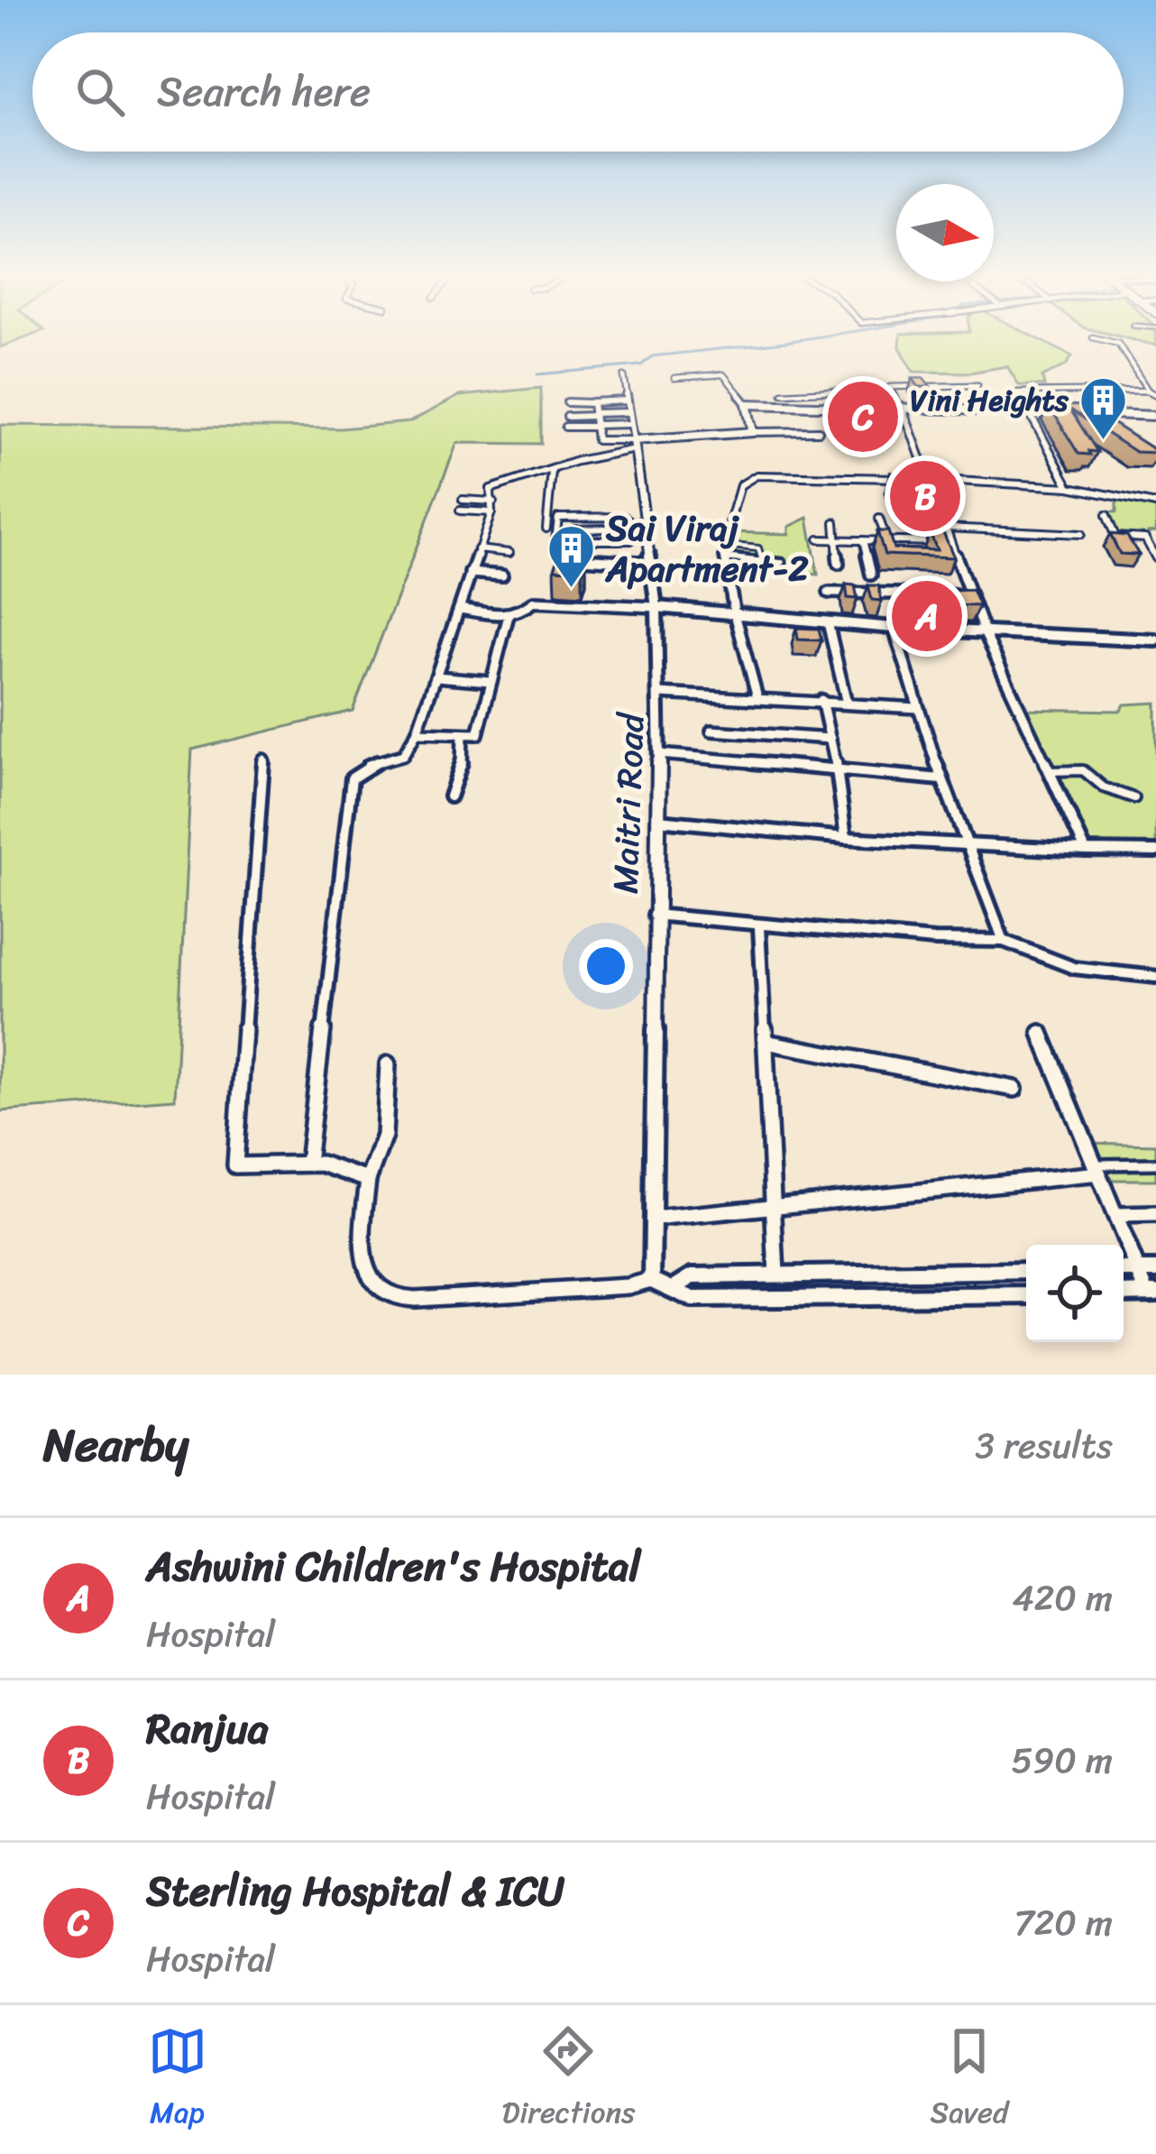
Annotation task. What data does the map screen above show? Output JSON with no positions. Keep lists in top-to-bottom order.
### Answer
{
  "streets": {
    "street": ["Maitri Road"]
  },
  "places": {
    "building": ["Vini Heights", "Sai Viraj Apartment-2"]
  },
  "north": "right",
  "page": {
    "search": "Search here",
    "pins": ["C", "B", "A"],
    "heading": ["Nearby", "3 results"],
    "list": [
      {
        "mark": "A",
        "name": "Ashwini Children's Hospital",
        "note": "Hospital",
        "value": "420 m"
      },
      {
        "mark": "B",
        "name": "Ranjua",
        "note": "Hospital",
        "value": "590 m"
      },
      {
        "mark": "C",
        "name": "Sterling Hospital & ICU",
        "note": "Hospital",
        "value": "720 m"
      }
    ],
    "nav": ["Map", "Directions", "Saved"]
  }
}
